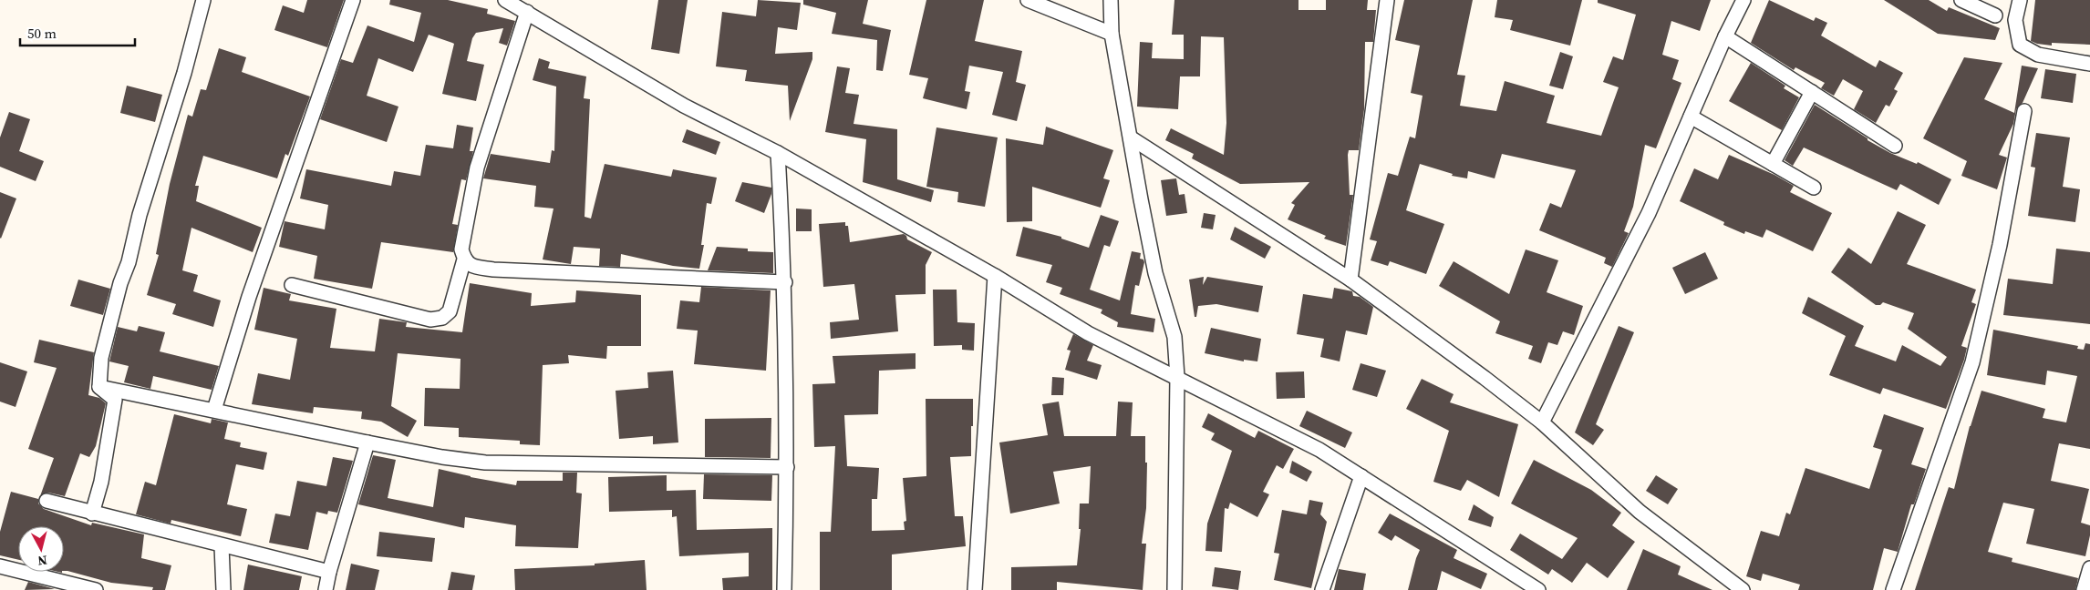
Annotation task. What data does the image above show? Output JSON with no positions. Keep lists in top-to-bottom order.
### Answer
{
  "scale_bar": "50 m",
  "north": "bottom"
}
